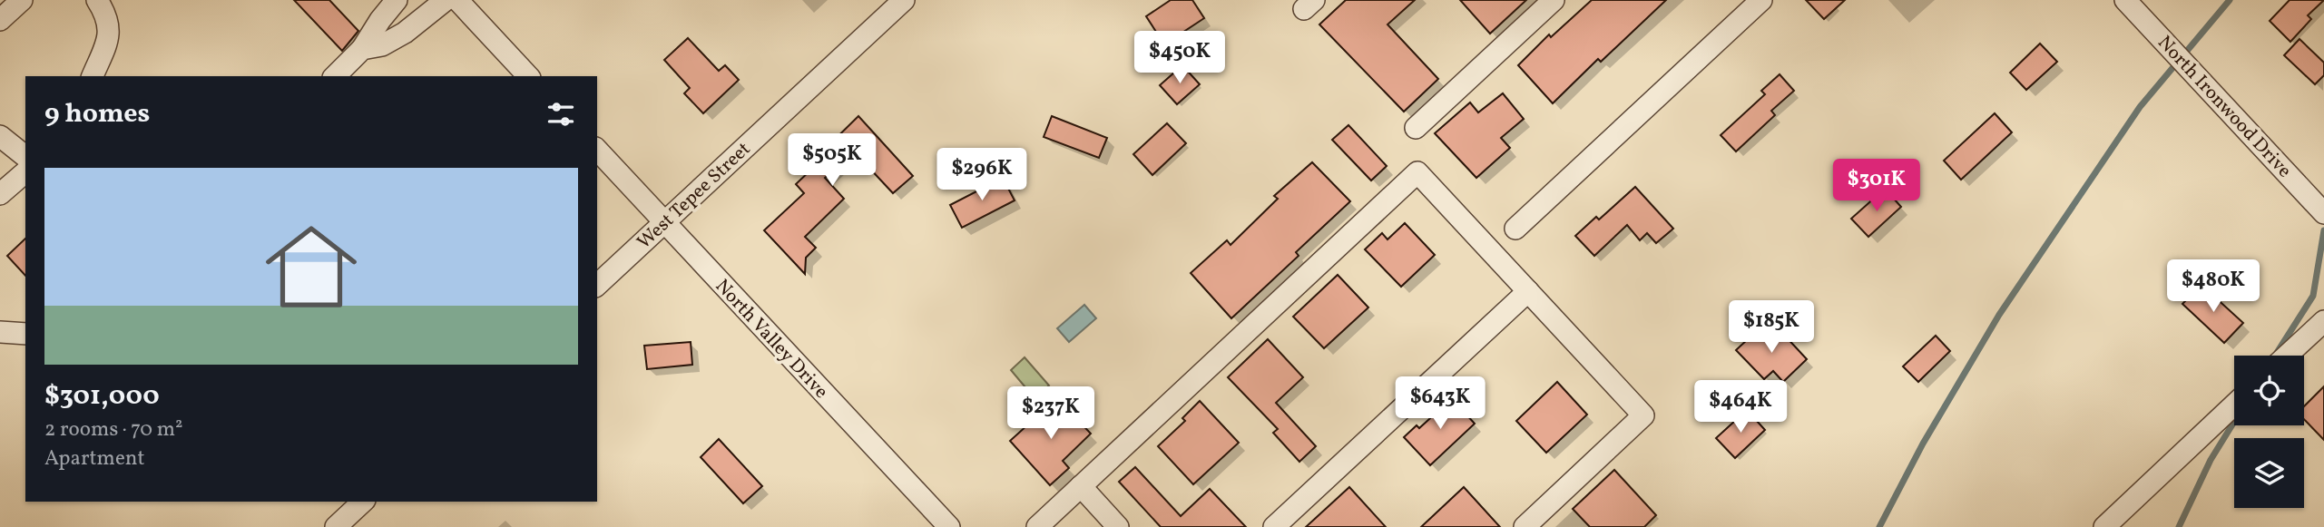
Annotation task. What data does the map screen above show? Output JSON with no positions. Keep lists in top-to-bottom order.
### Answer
{
  "streets": {
    "street": ["North Ironwood Drive", "West Tepee Street", "North Valley Drive"]
  },
  "crossings": [
    ["West Tepee Street", "North Valley Drive"]
  ],
  "page": {
    "price": [
      "$450K",
      "$505K",
      "$296K",
      "$301K",
      "$480K",
      "$185K",
      "$643K",
      "$464K",
      "$237K"
    ],
    "heading": "9 homes",
    "list": [
      {
        "name": "$301,000",
        "note": "2 rooms · 70 m² · Apartment"
      }
    ]
  }
}
